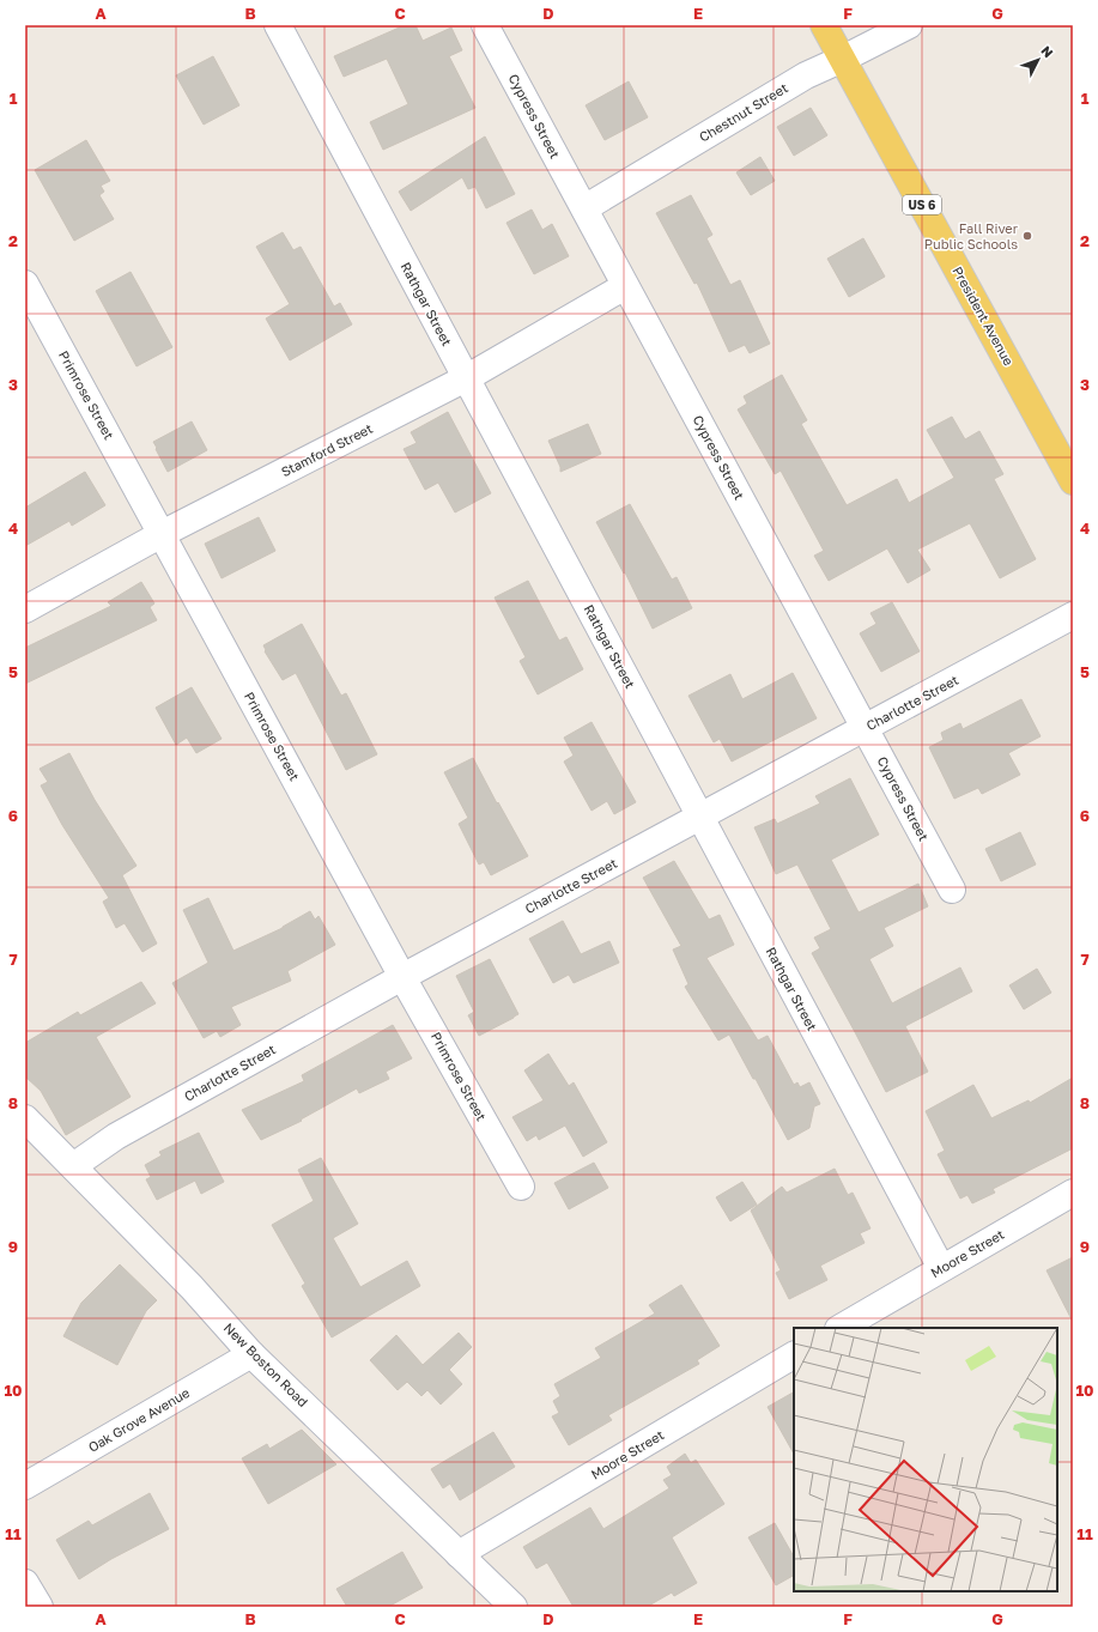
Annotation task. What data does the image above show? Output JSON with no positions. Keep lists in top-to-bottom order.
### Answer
{
  "streets": {
    "main road": ["US 6", "President Avenue"],
    "street": [
      "Chestnut Street",
      "Cypress Street",
      "Rathgar Street",
      "Primrose Street",
      "Stamford Street",
      "Charlotte Street",
      "Moore Street",
      "New Boston Road",
      "Oak Grove Avenue"
    ]
  },
  "crossings": [
    ["Chestnut Street", "Cypress Street"],
    ["Chestnut Street", "President Avenue"],
    ["Cypress Street", "Stamford Street"],
    ["Cypress Street", "Charlotte Street"],
    ["Rathgar Street", "Stamford Street"],
    ["Rathgar Street", "Charlotte Street"],
    ["Rathgar Street", "Moore Street"],
    ["Primrose Street", "Stamford Street"],
    ["Primrose Street", "Charlotte Street"],
    ["Charlotte Street", "New Boston Road"],
    ["Moore Street", "New Boston Road"],
    ["New Boston Road", "Oak Grove Avenue"]
  ],
  "places": ["Fall River Public Schools"],
  "north": "top right",
  "grid": {
    "columns": [
      "A",
      "B",
      "C",
      "D",
      "E",
      "F",
      "G"
    ],
    "rows": [
      "1",
      "2",
      "3",
      "4",
      "5",
      "6",
      "7",
      "8",
      "9",
      "10",
      "11"
    ]
  }
}
